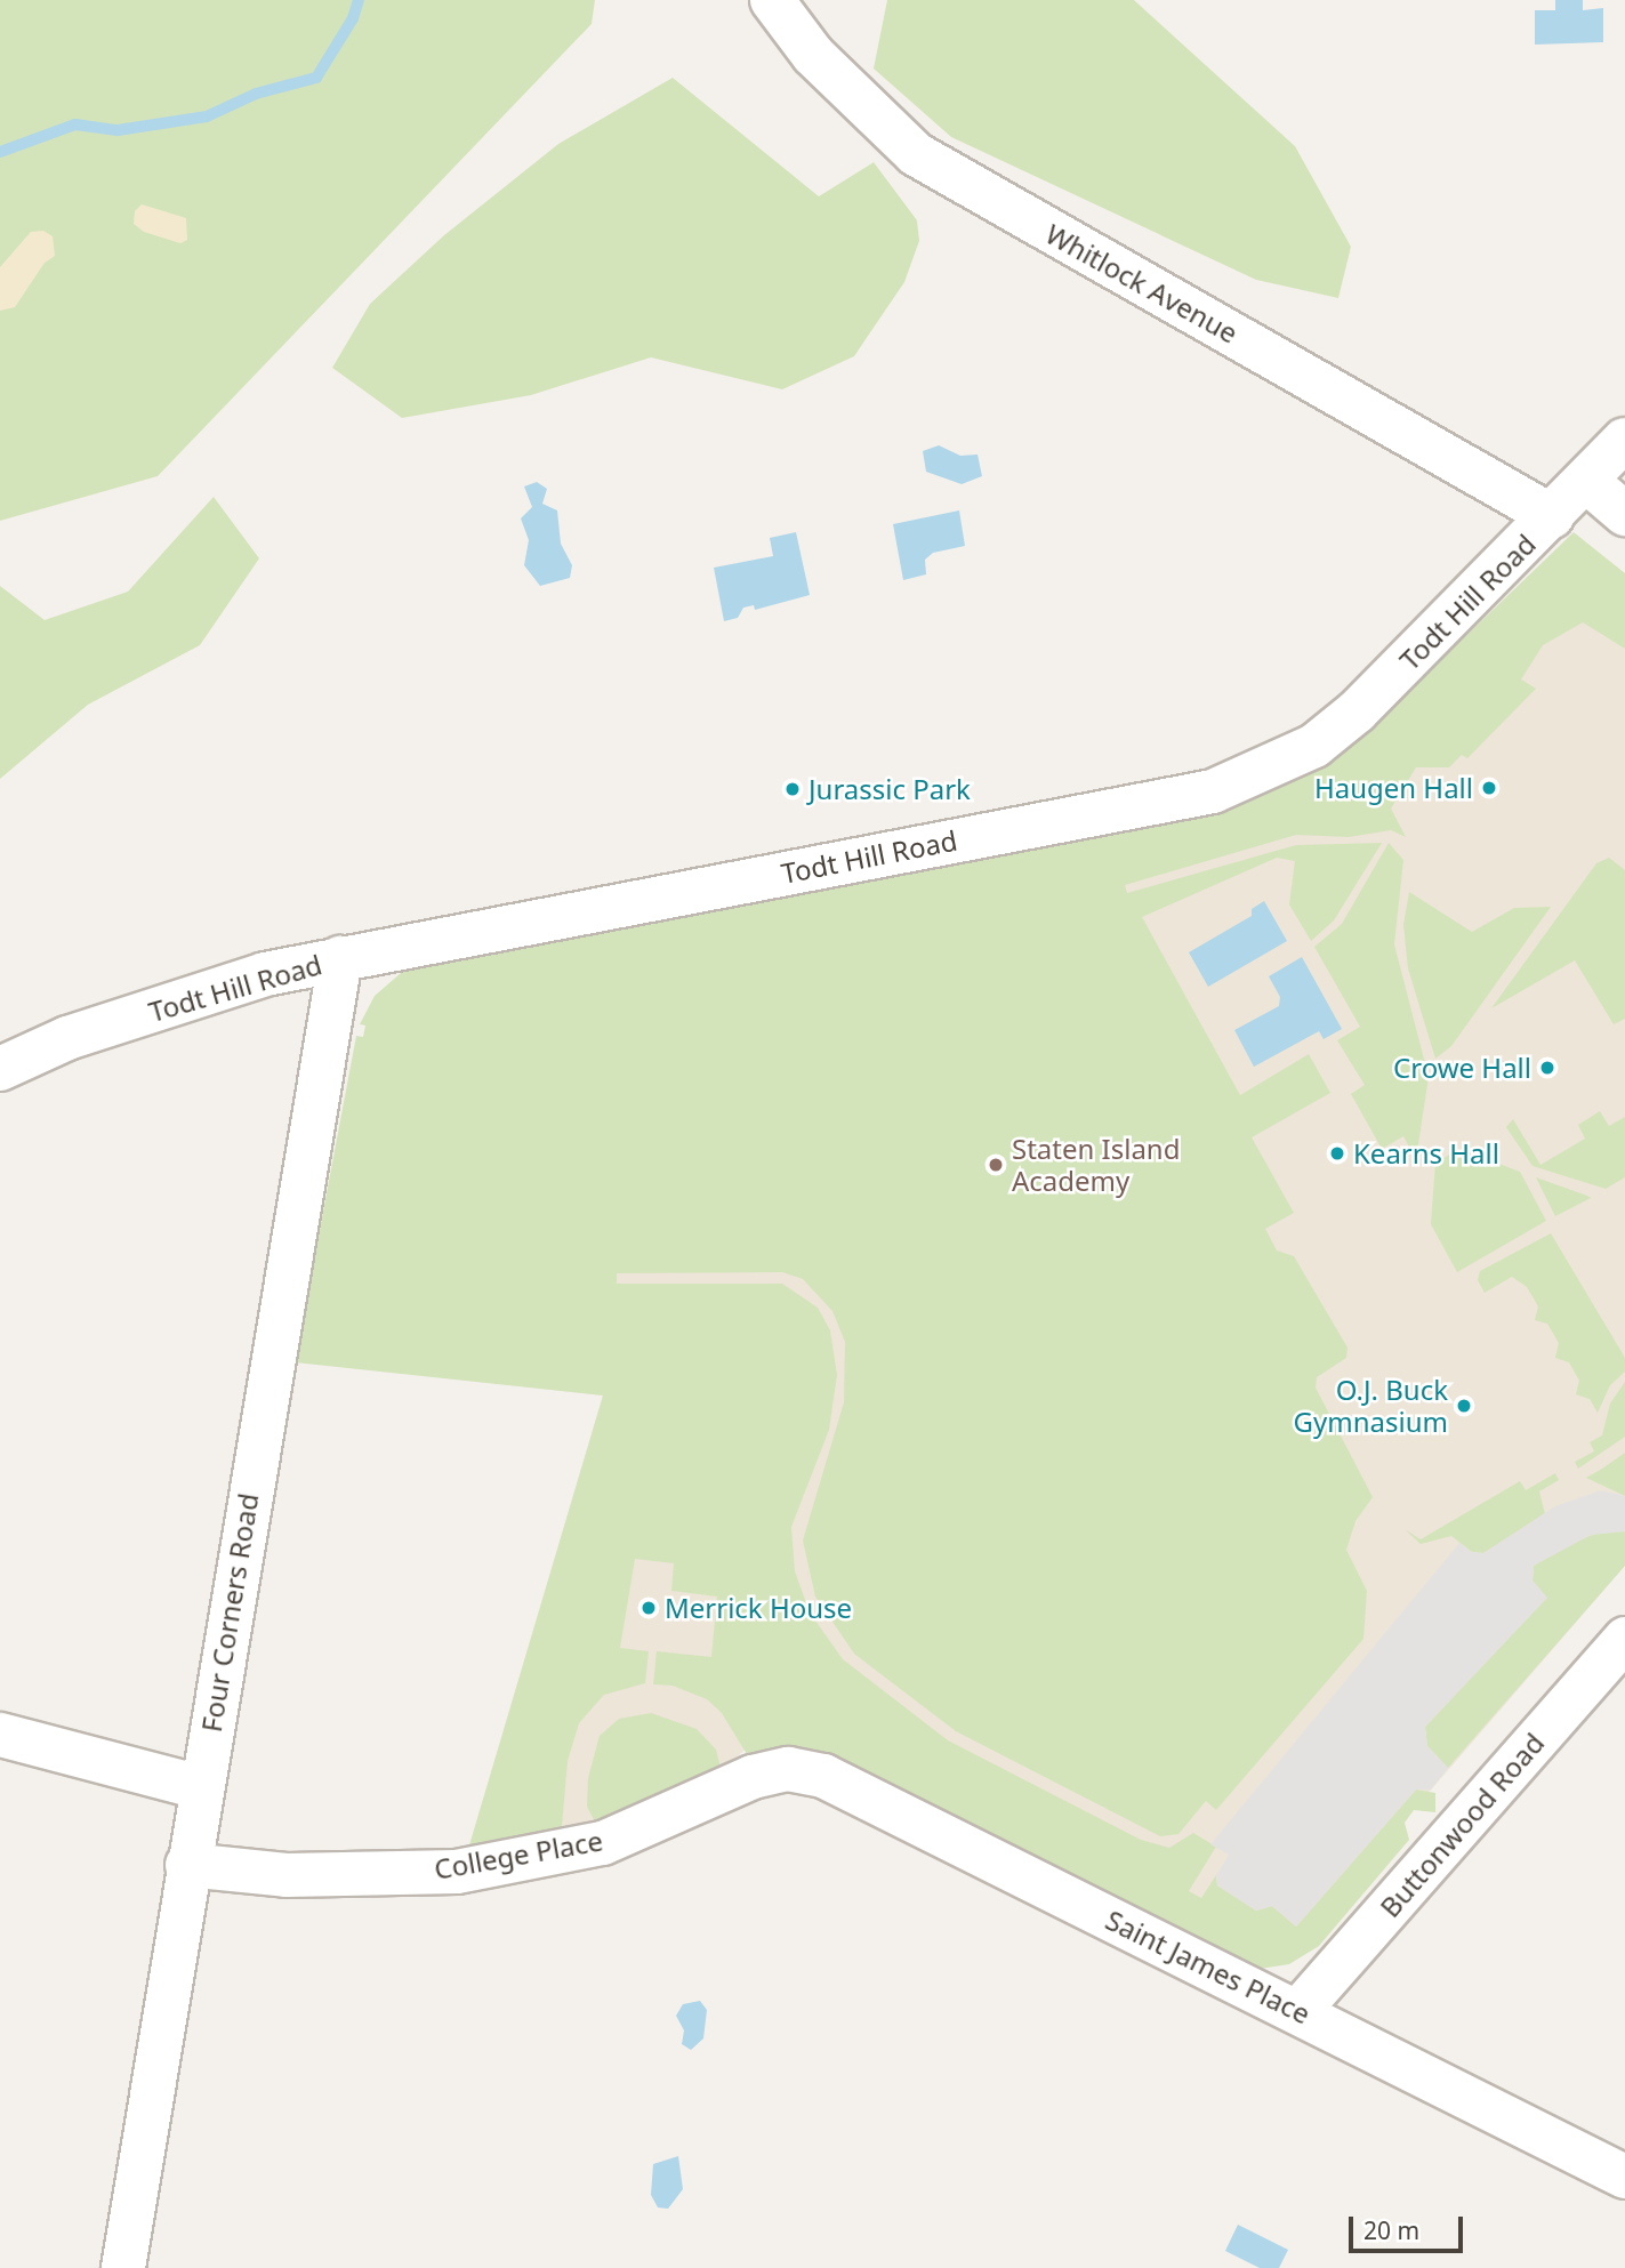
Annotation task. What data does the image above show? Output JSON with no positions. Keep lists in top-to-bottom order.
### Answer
{
  "streets": {
    "street": [
      "Whitlock Avenue",
      "Todt Hill Road",
      "Four Corners Road",
      "Buttonwood Road",
      "College Place",
      "Saint James Place"
    ]
  },
  "crossings": [
    ["Whitlock Avenue", "Todt Hill Road"],
    ["Todt Hill Road", "Four Corners Road"],
    ["Four Corners Road", "College Place"],
    ["Buttonwood Road", "Saint James Place"],
    ["College Place", "Saint James Place"]
  ],
  "places": [
    "Haugen Hall",
    "Jurassic Park",
    "Crowe Hall",
    "Kearns Hall",
    "Staten Island Academy",
    "O.J. Buck Gymnasium",
    "Merrick House"
  ],
  "scale_bar": "20 m"
}
